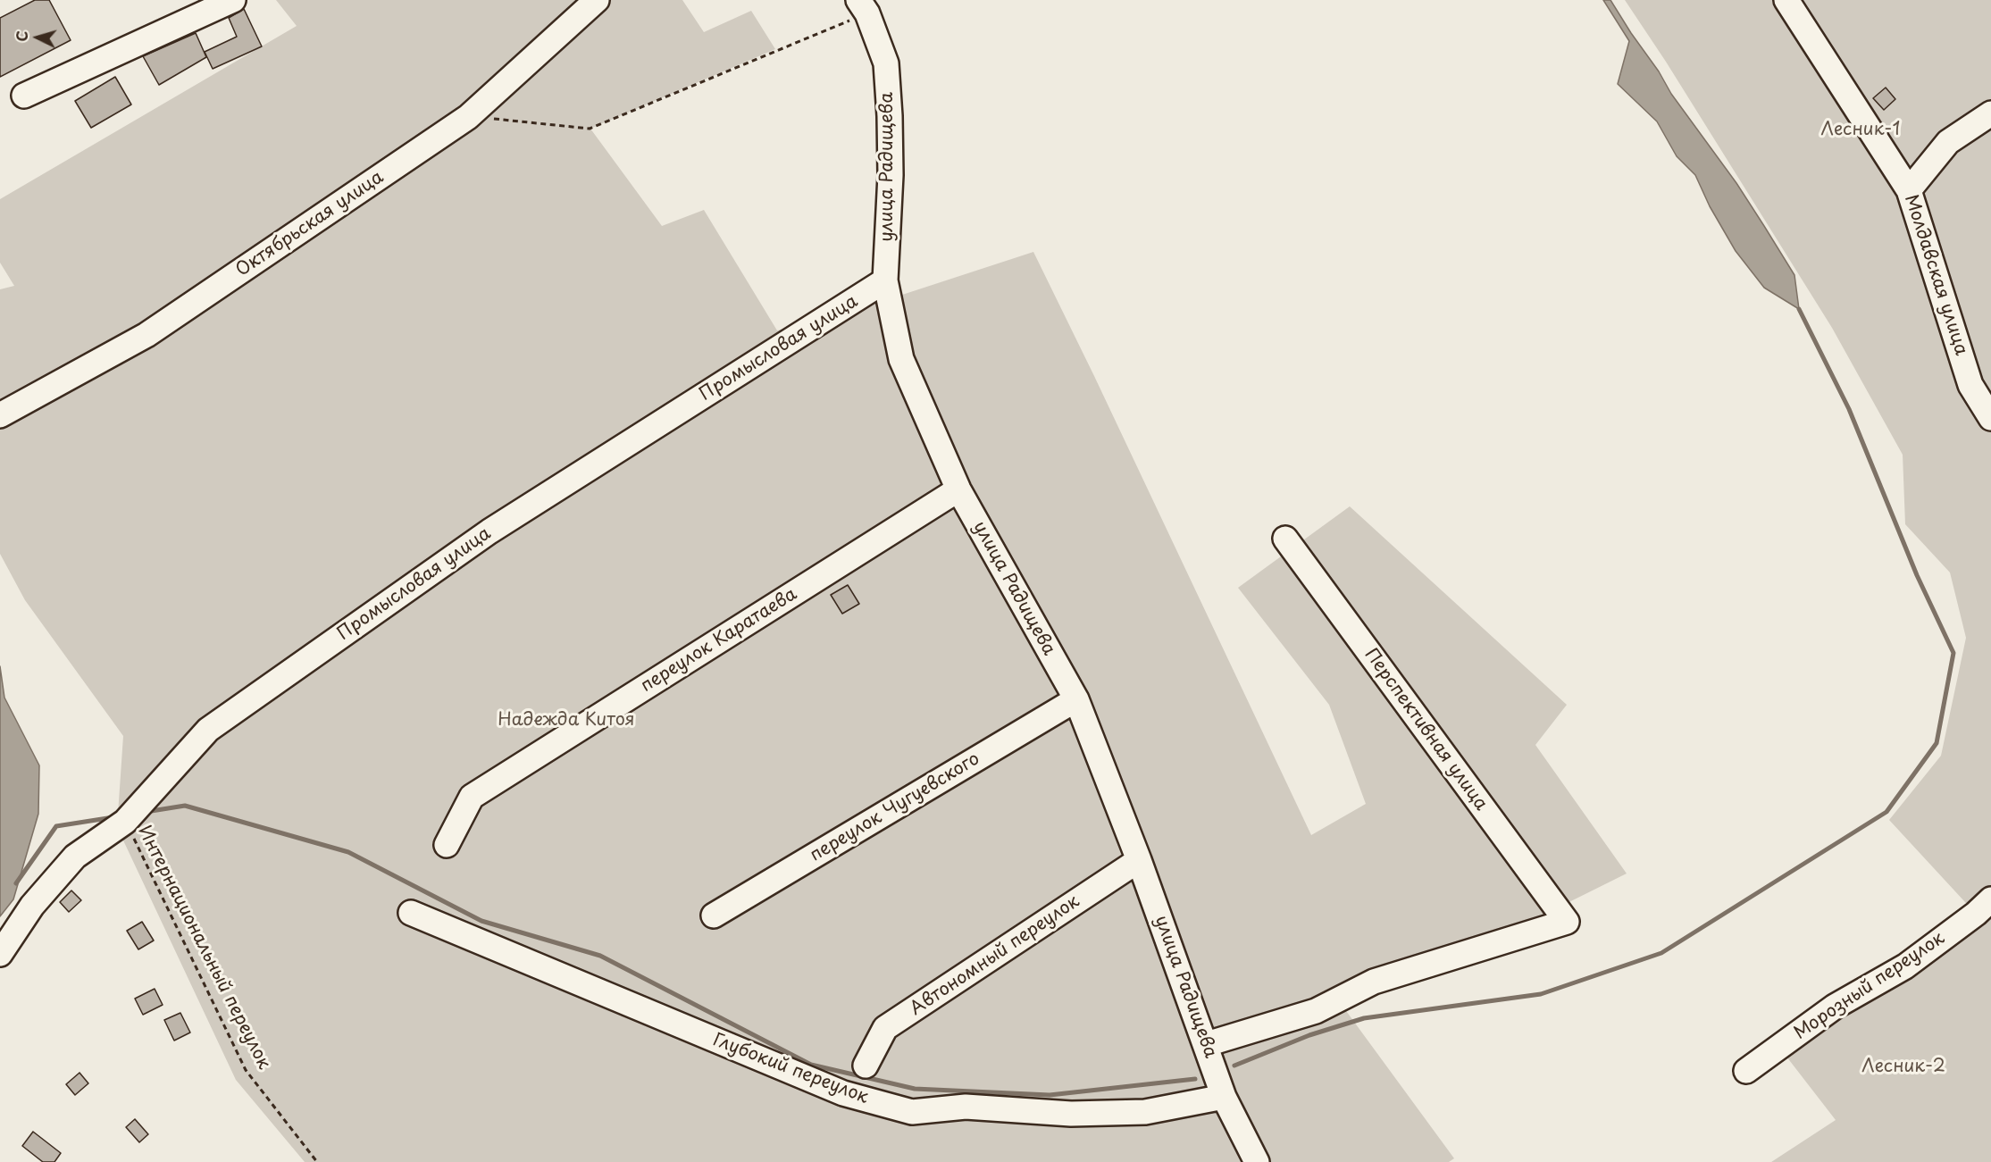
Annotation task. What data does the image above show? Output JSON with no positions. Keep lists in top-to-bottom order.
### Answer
{
  "streets": {
    "street": [
      "улица Радищева",
      "Октябрьская улица",
      "Молдавская улица",
      "Промысловая улица",
      "переулок Каратаева",
      "Перспективная улица",
      "переулок Чугуевского",
      "Автономный переулок",
      "Морозный переулок",
      "Глубокий переулок"
    ],
    "path": ["Интернациональный переулок"]
  },
  "crossings": [
    ["улица Радищева", "Промысловая улица"],
    ["улица Радищева", "переулок Каратаева"],
    ["улица Радищева", "Перспективная улица"],
    ["улица Радищева", "переулок Чугуевского"],
    ["улица Радищева", "Автономный переулок"],
    ["улица Радищева", "Глубокий переулок"],
    ["Промысловая улица", "Интернациональный переулок"]
  ],
  "parks": ["Лесник-1", "Надежда Китоя", "Лесник-2"],
  "north": "left"
}
